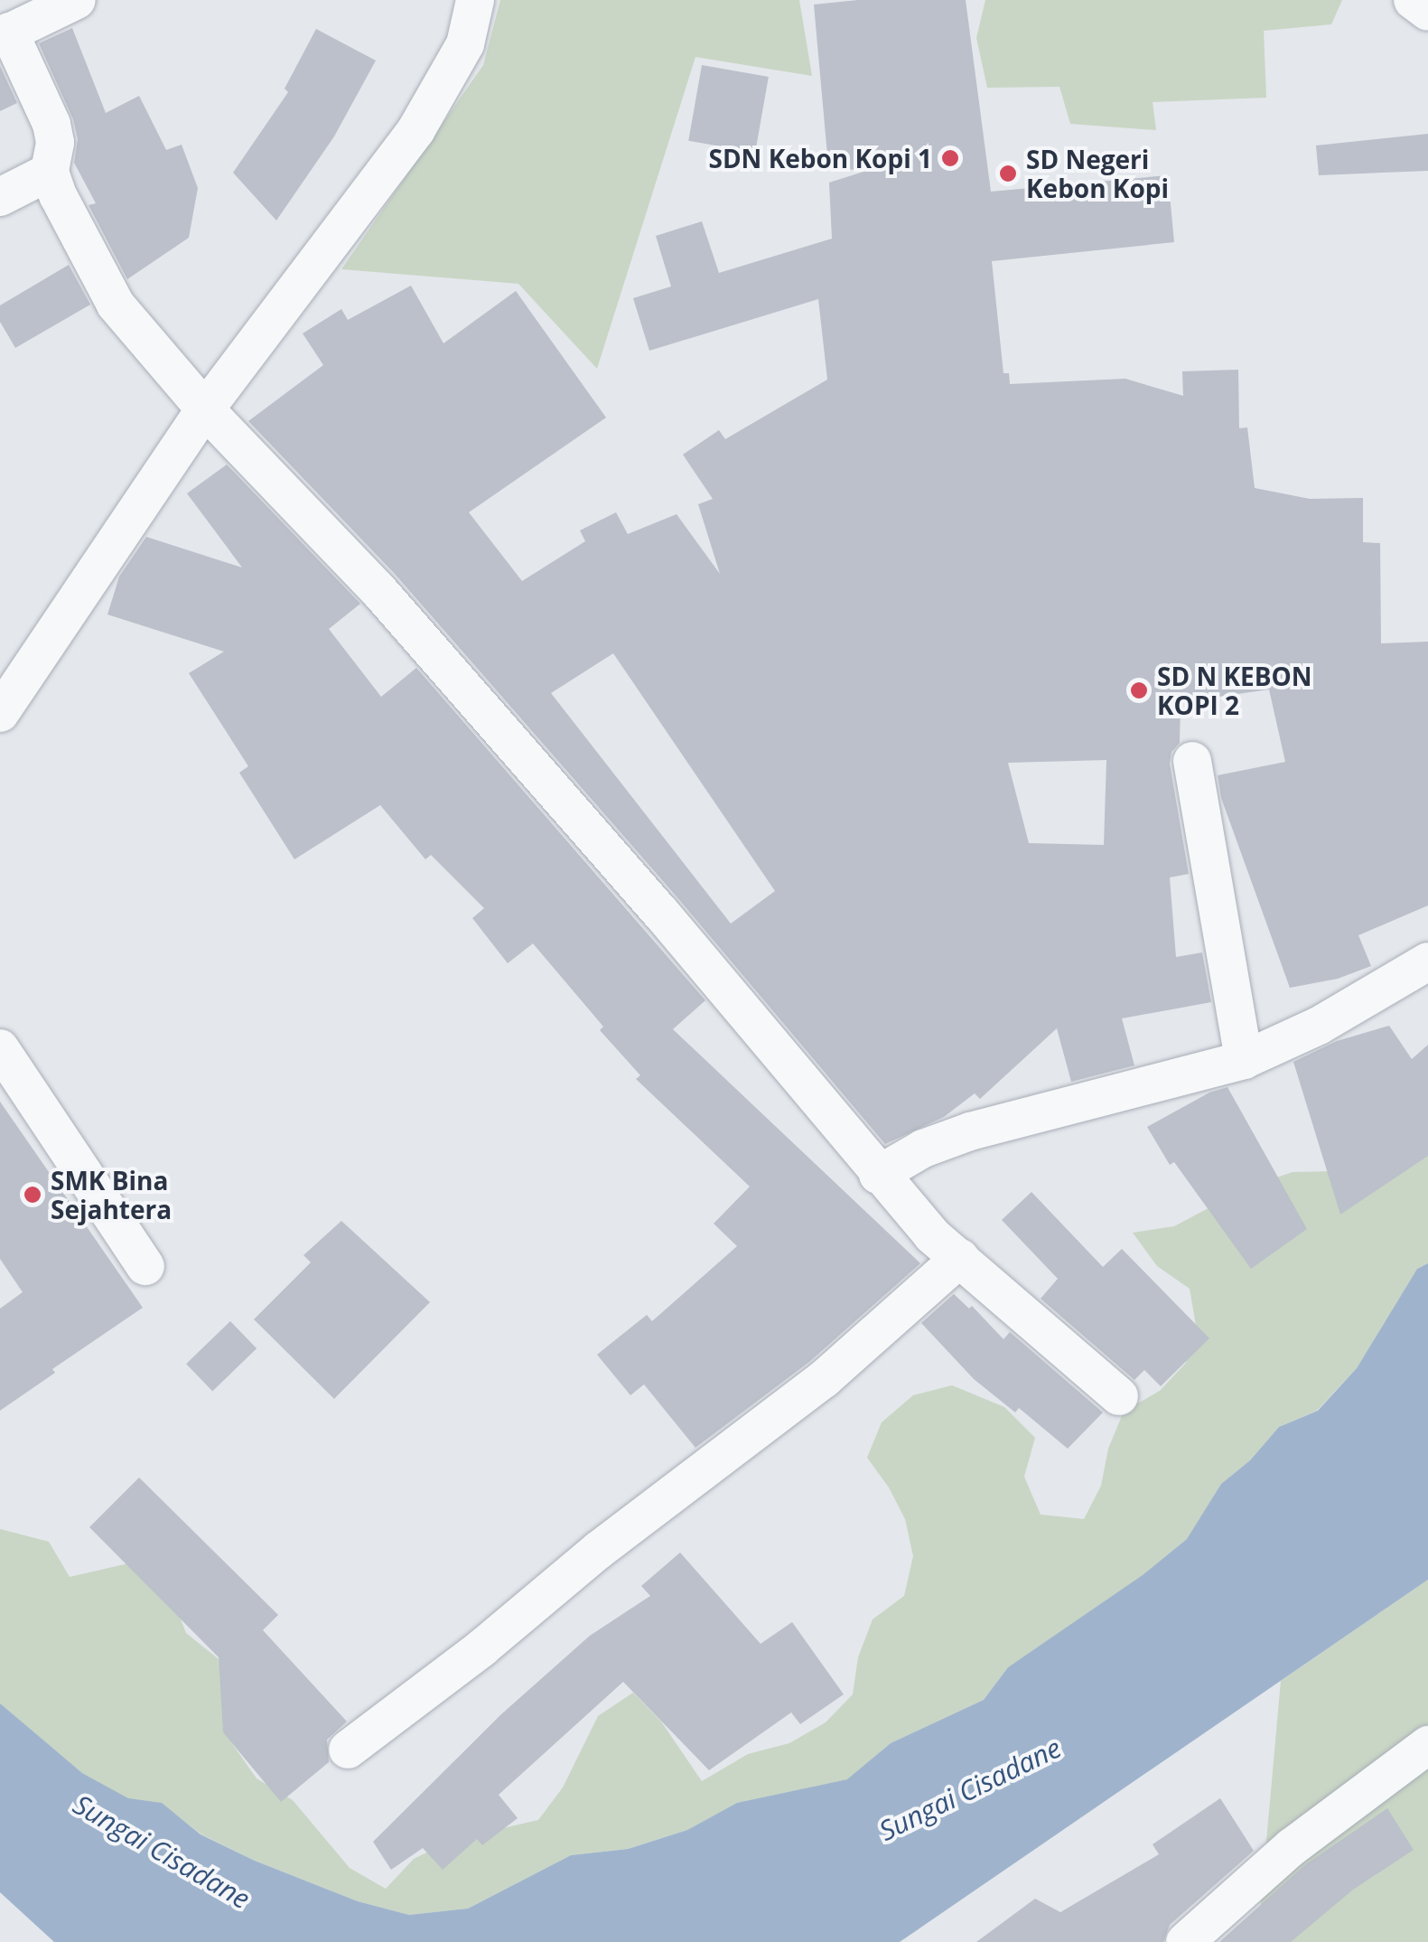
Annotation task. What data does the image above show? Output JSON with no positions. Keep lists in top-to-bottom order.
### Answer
{
  "water": ["Sungai Cisadane"],
  "places": [
    "SDN Kebon Kopi 1",
    "SD Negeri Kebon Kopi",
    "SD N KEBON KOPI 2",
    "SMK Bina Sejahtera"
  ]
}
